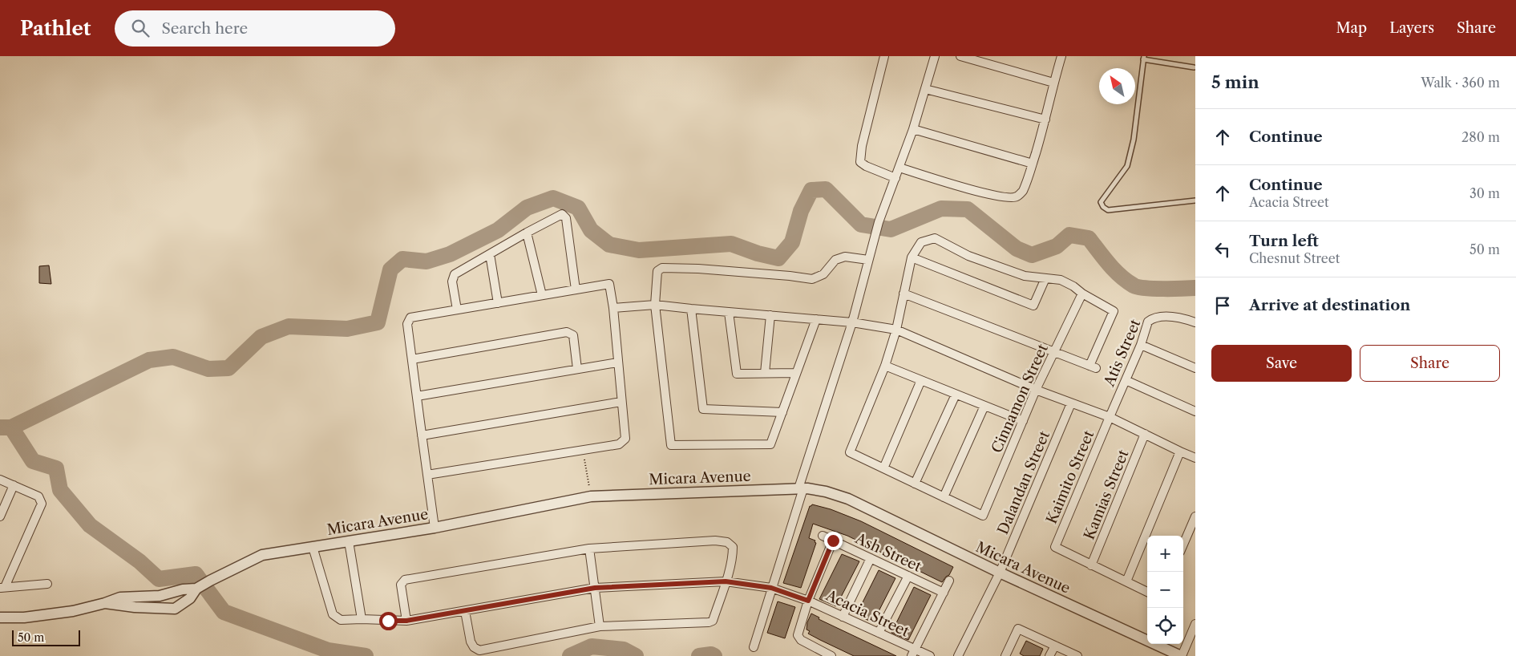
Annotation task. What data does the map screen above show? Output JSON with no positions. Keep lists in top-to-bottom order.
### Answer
{
  "streets": {
    "street": [
      "Atis Street",
      "Cinnamon Street",
      "Kaimito Street",
      "Micara Avenue",
      "Dalandan Street",
      "Kamias Street",
      "Ash Street",
      "Acacia Street"
    ]
  },
  "crossings": [
    ["Atis Street", "Kaimito Street"],
    ["Kaimito Street", "Kamias Street"],
    ["Micara Avenue", "Dalandan Street"],
    ["Micara Avenue", "Acacia Street"]
  ],
  "scale_bar": "50 m",
  "north": "top left",
  "page": {
    "header": "Pathlet",
    "search": "Search here",
    "nav": ["Map", "Layers", "Share"],
    "heading": ["5 min", "Walk · 360 m"],
    "list": [
      ["Continue", "280 m"],
      ["Continue", "Acacia Street", "30 m"],
      ["Turn left", "Chesnut Street", "50 m"],
      "Arrive at destination"
    ],
    "buttons": ["Save", "Share"],
    "map_buttons": ["+", "−"],
    "scale": "50 m"
  }
}
